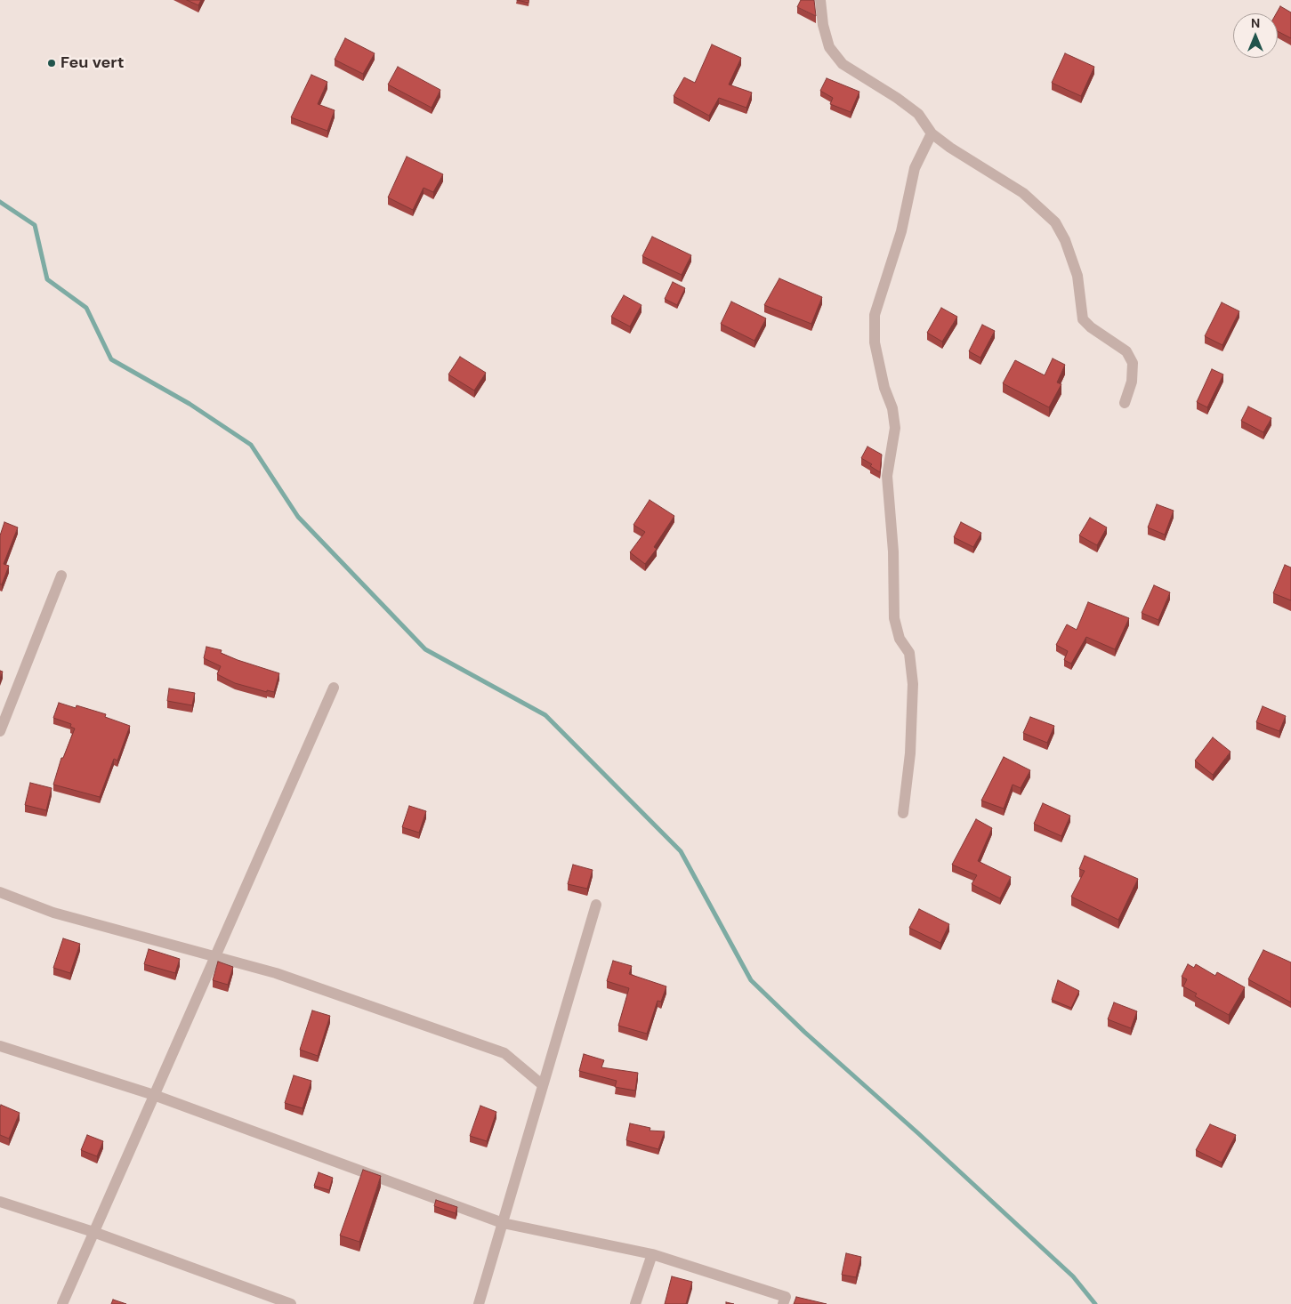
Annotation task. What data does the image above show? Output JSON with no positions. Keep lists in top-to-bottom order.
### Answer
{
  "places": ["Feu vert"],
  "north": "top"
}
